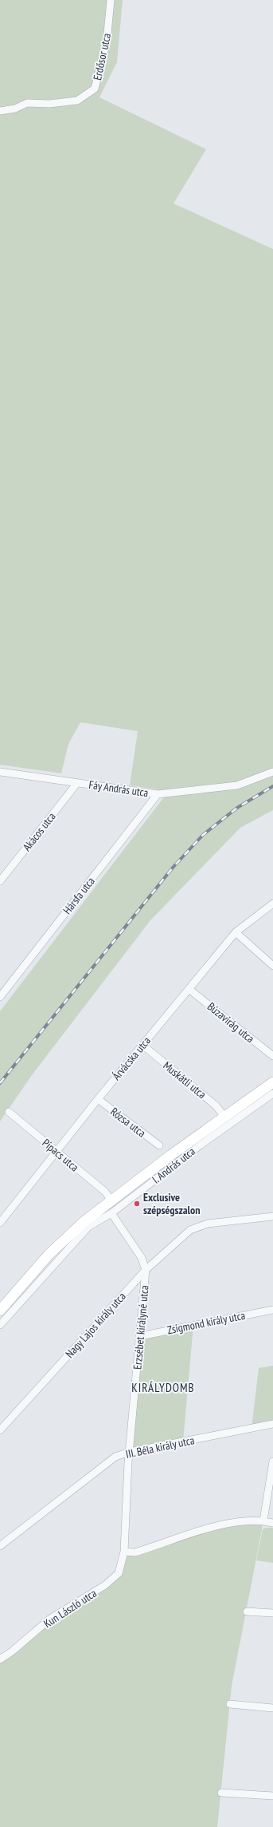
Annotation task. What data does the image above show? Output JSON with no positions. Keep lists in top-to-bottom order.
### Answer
{
  "streets": {
    "main road": ["I. András utca"],
    "street": [
      "Erdősor utca",
      "Fáy András utca",
      "Akácos utca",
      "Hársfa utca",
      "Búzavirág utca",
      "Árvácska utca",
      "Muskátli utca",
      "Rózsa utca",
      "Pipacs utca",
      "Zsigmond király utca",
      "Nagy Lajos király utca",
      "Erzsébet királyné utca",
      "III. Béla király utca",
      "Kun László utca"
    ]
  },
  "crossings": [
    ["Fáy András utca", "Akácos utca"],
    ["Fáy András utca", "Hársfa utca"],
    ["Búzavirág utca", "Árvácska utca"],
    ["Árvácska utca", "Muskátli utca"],
    ["Árvácska utca", "Rózsa utca"],
    ["Árvácska utca", "Pipacs utca"],
    ["Muskátli utca", "I. András utca"],
    ["Pipacs utca", "I. András utca"],
    ["I. András utca", "Erzsébet királyné utca"],
    ["Zsigmond király utca", "Erzsébet királyné utca"],
    ["Nagy Lajos király utca", "Erzsébet királyné utca"],
    ["Erzsébet királyné utca", "III. Béla király utca"],
    ["Erzsébet királyné utca", "Kun László utca"]
  ],
  "districts": ["KIRÁLYDOMB"],
  "places": ["Exclusive szépségszalon"]
}
